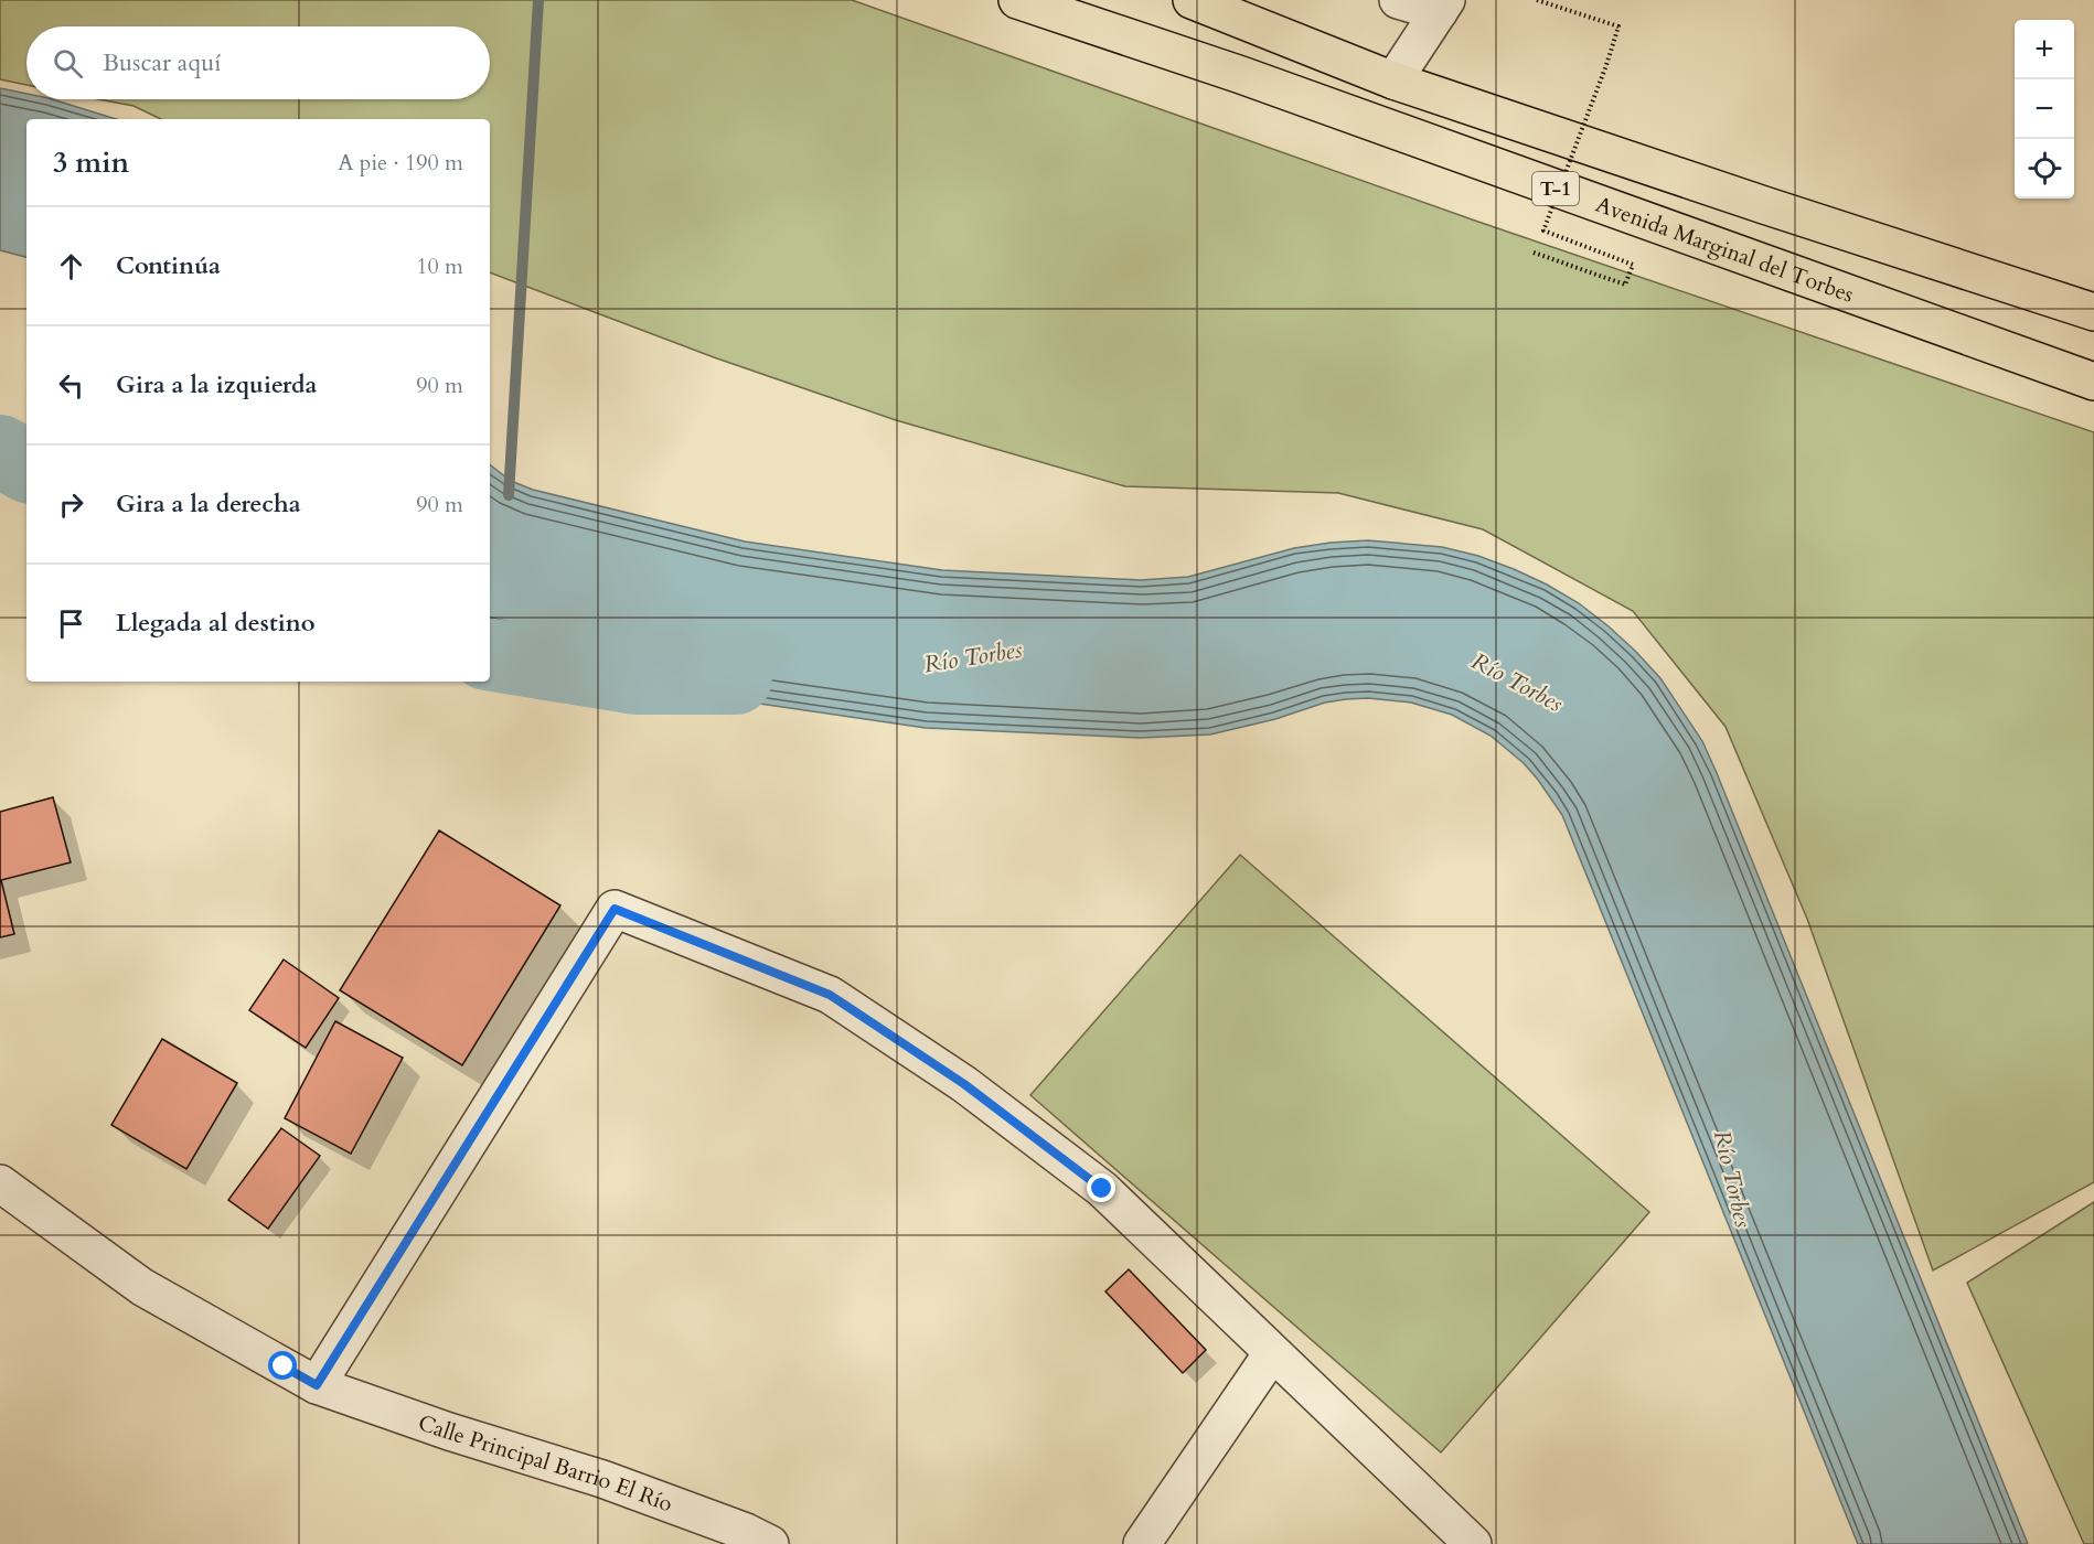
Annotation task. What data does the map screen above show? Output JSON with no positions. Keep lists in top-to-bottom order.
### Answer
{
  "streets": {
    "highway": ["T-1", "Avenida Marginal del Torbes"],
    "street": ["Calle Principal Barrio El Río"]
  },
  "water": ["Río Torbes"],
  "page": {
    "map_buttons": ["+", "−"],
    "search": "Buscar aquí",
    "heading": ["3 min", "A pie · 190 m"],
    "list": [
      ["Continúa", "10 m"],
      ["Gira a la izquierda", "90 m"],
      ["Gira a la derecha", "90 m"],
      "Llegada al destino"
    ]
  }
}
